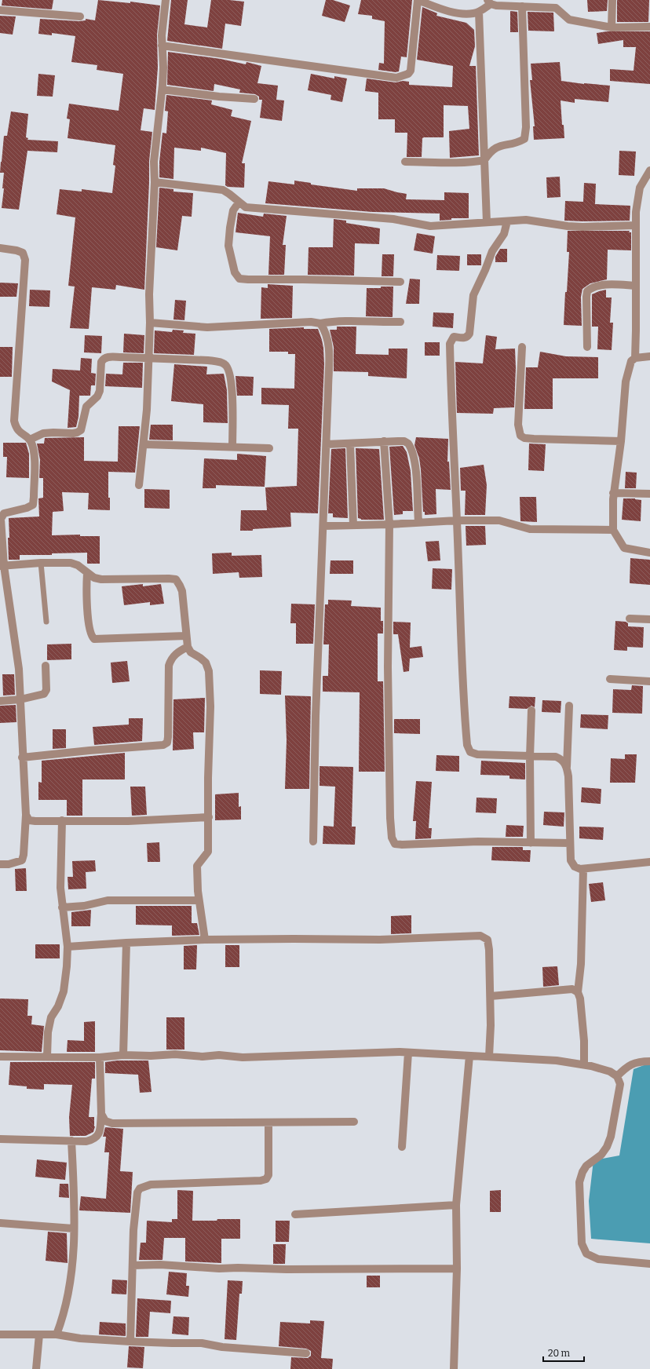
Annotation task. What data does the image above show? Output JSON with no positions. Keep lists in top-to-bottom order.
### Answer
{
  "scale_bar": "20 m"
}
